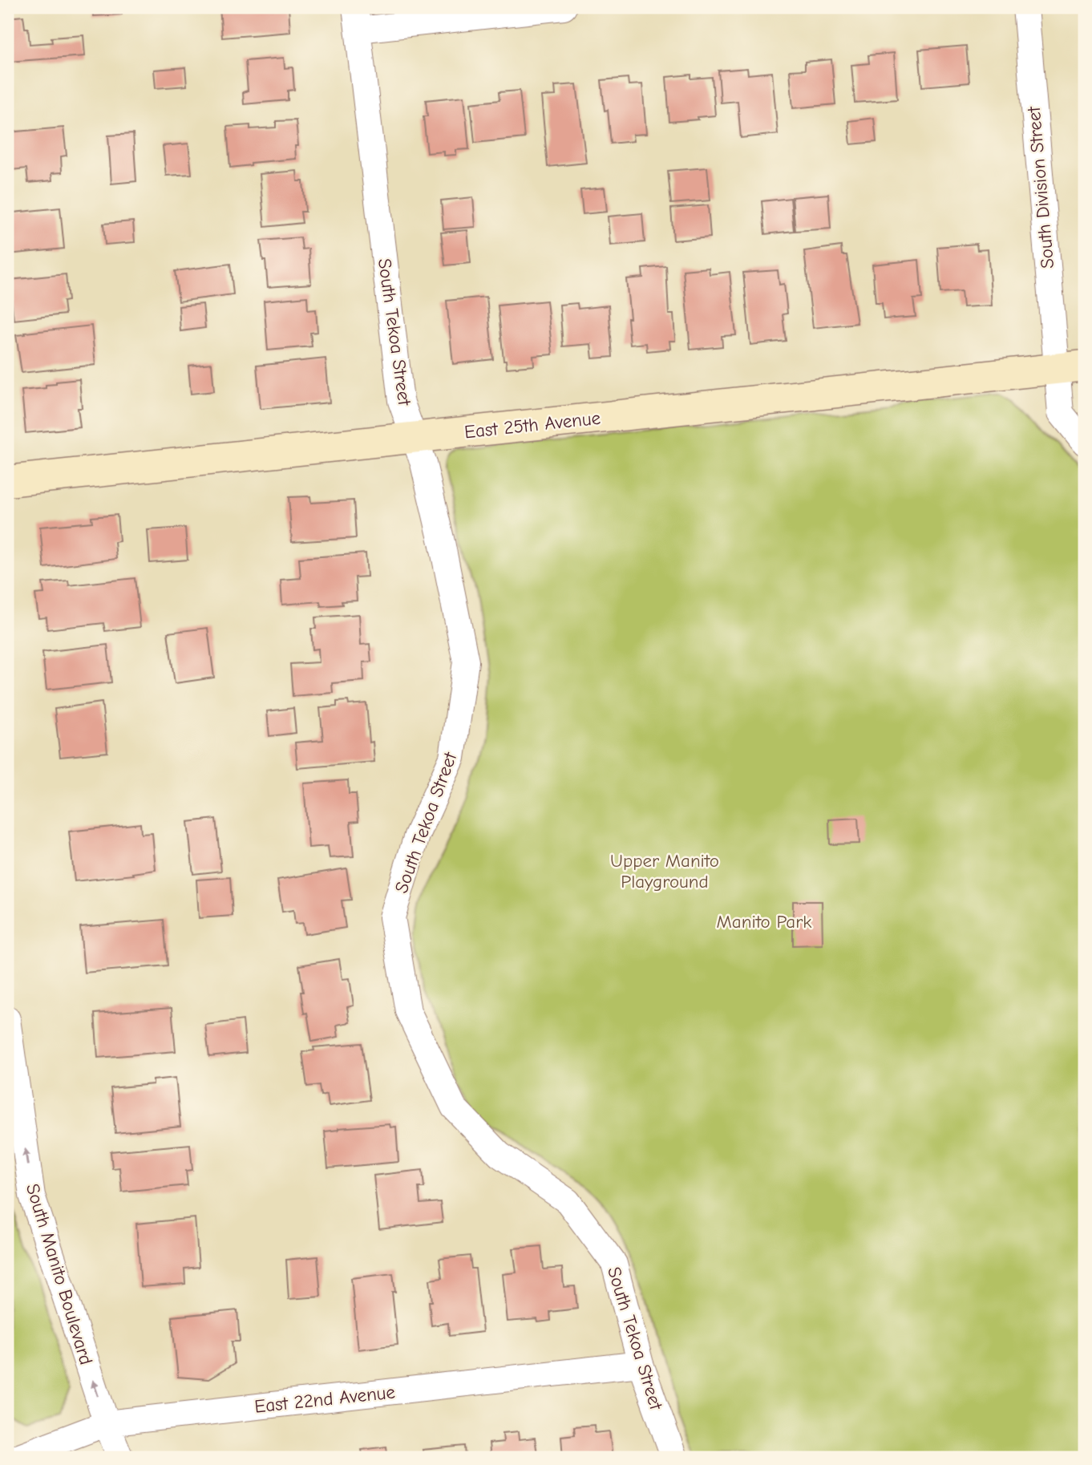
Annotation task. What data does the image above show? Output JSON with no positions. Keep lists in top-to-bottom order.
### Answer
{
  "streets": {
    "street": [
      "South Division Street",
      "South Tekoa Street",
      "East 25th Avenue",
      "South Manito Boulevard",
      "East 22nd Avenue"
    ]
  },
  "crossings": [
    ["South Division Street", "East 25th Avenue"],
    ["South Tekoa Street", "East 25th Avenue"],
    ["South Tekoa Street", "East 22nd Avenue"],
    ["South Manito Boulevard", "East 22nd Avenue"]
  ],
  "one_way": ["South Manito Boulevard"],
  "parks": ["Upper Manito Playground", "Manito Park"]
}
